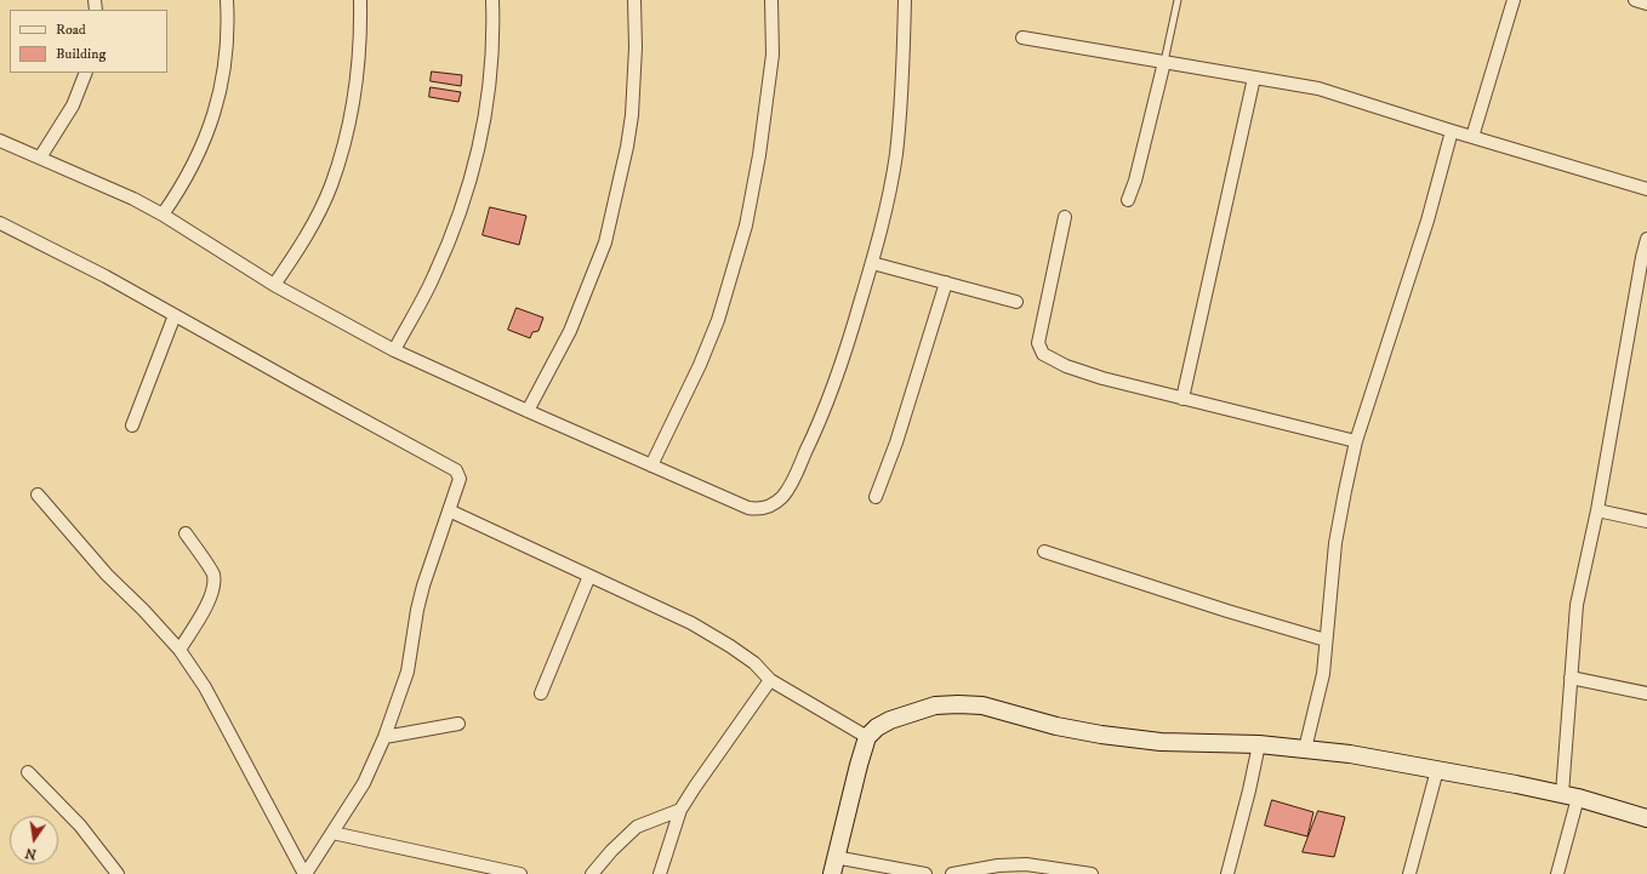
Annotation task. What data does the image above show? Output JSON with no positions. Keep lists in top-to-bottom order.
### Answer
{
  "legend": ["Road", "Building"],
  "north": "bottom"
}
